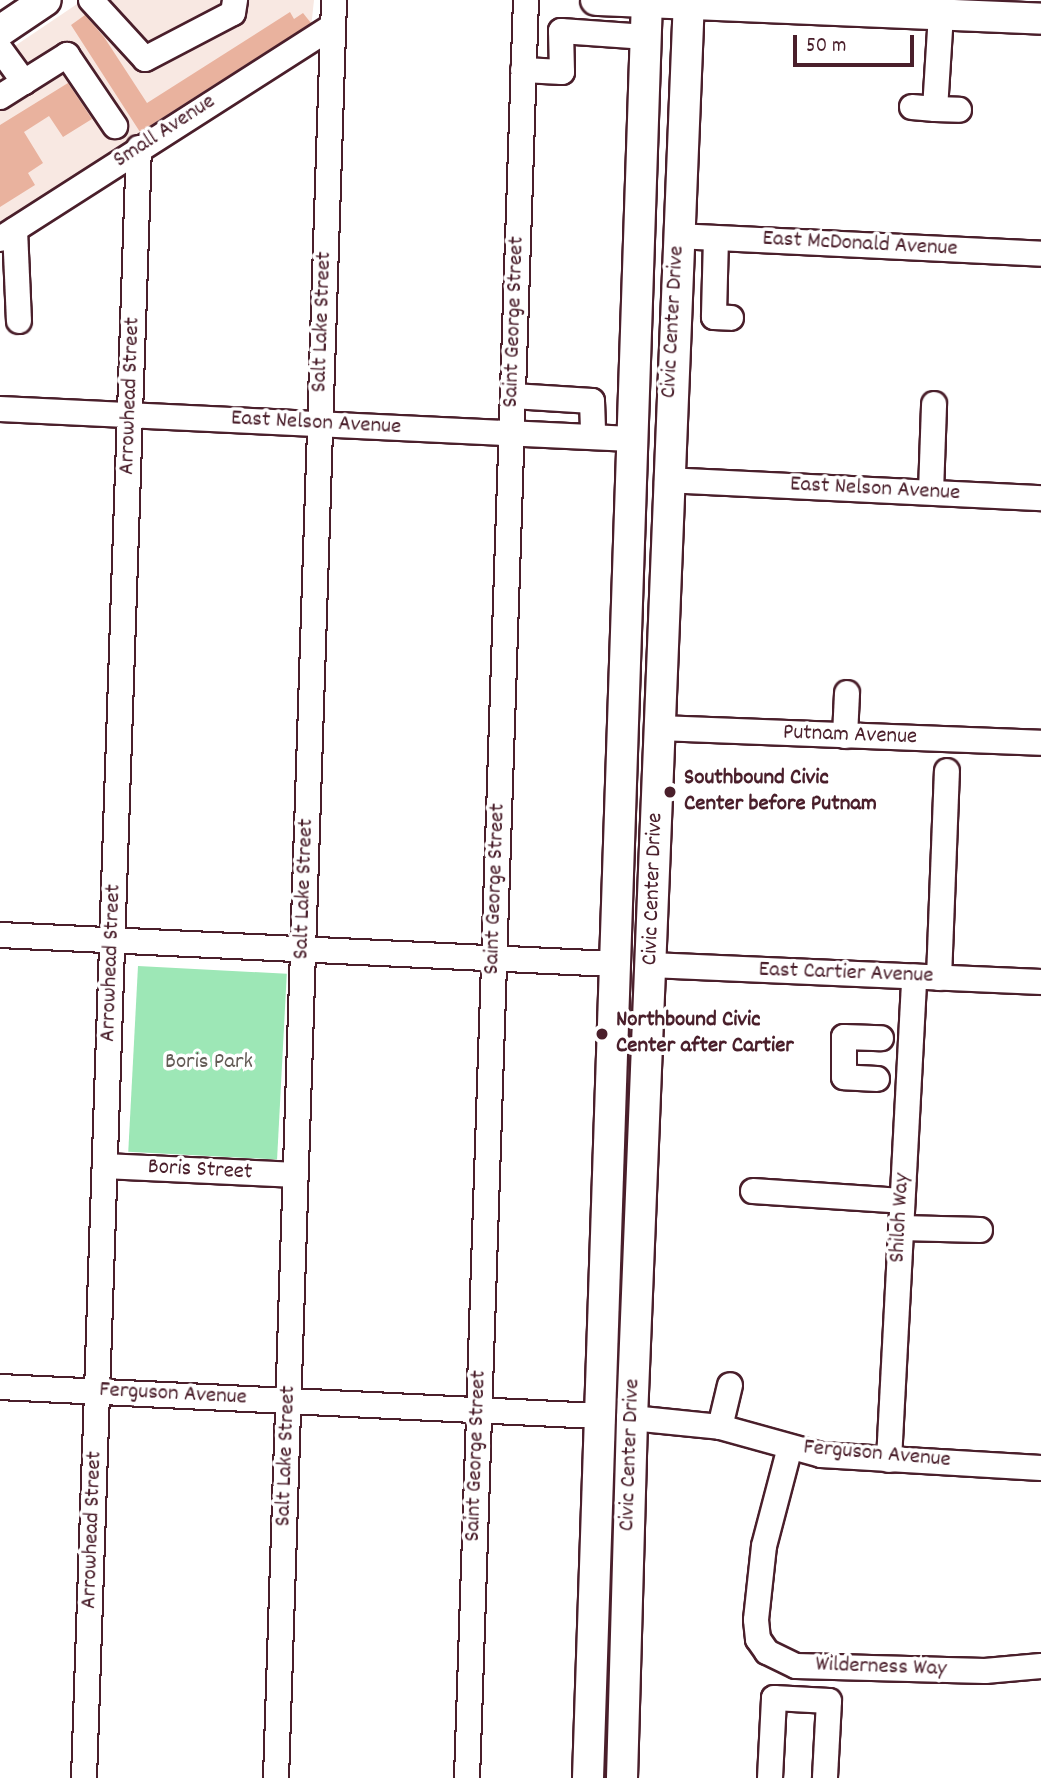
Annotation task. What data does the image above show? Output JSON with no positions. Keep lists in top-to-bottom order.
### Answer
{
  "streets": {
    "main road": ["Civic Center Drive"],
    "street": [
      "Small Avenue",
      "East McDonald Avenue",
      "Salt Lake Street",
      "Saint George Street",
      "Arrowhead Street",
      "East Nelson Avenue",
      "Putnam Avenue",
      "East Cartier Avenue",
      "Boris Street",
      "Shiloh Way",
      "Ferguson Avenue",
      "Wilderness Way"
    ]
  },
  "crossings": [
    ["Small Avenue", "Salt Lake Street"],
    ["Small Avenue", "Arrowhead Street"],
    ["East McDonald Avenue", "Civic Center Drive"],
    ["Salt Lake Street", "East Nelson Avenue"],
    ["Salt Lake Street", "Boris Street"],
    ["Salt Lake Street", "Ferguson Avenue"],
    ["Saint George Street", "East Nelson Avenue"],
    ["Saint George Street", "Ferguson Avenue"],
    ["Civic Center Drive", "East Nelson Avenue"],
    ["Civic Center Drive", "Putnam Avenue"],
    ["Civic Center Drive", "East Cartier Avenue"],
    ["Civic Center Drive", "Ferguson Avenue"],
    ["Arrowhead Street", "East Nelson Avenue"],
    ["Arrowhead Street", "Boris Street"],
    ["Arrowhead Street", "Ferguson Avenue"],
    ["East Cartier Avenue", "Shiloh Way"],
    ["Shiloh Way", "Ferguson Avenue"],
    ["Ferguson Avenue", "Wilderness Way"]
  ],
  "parks": ["Boris Park"],
  "places": ["Southbound Civic Center before Putnam", "Northbound Civic Center after Cartier"],
  "scale_bar": "50 m"
}
